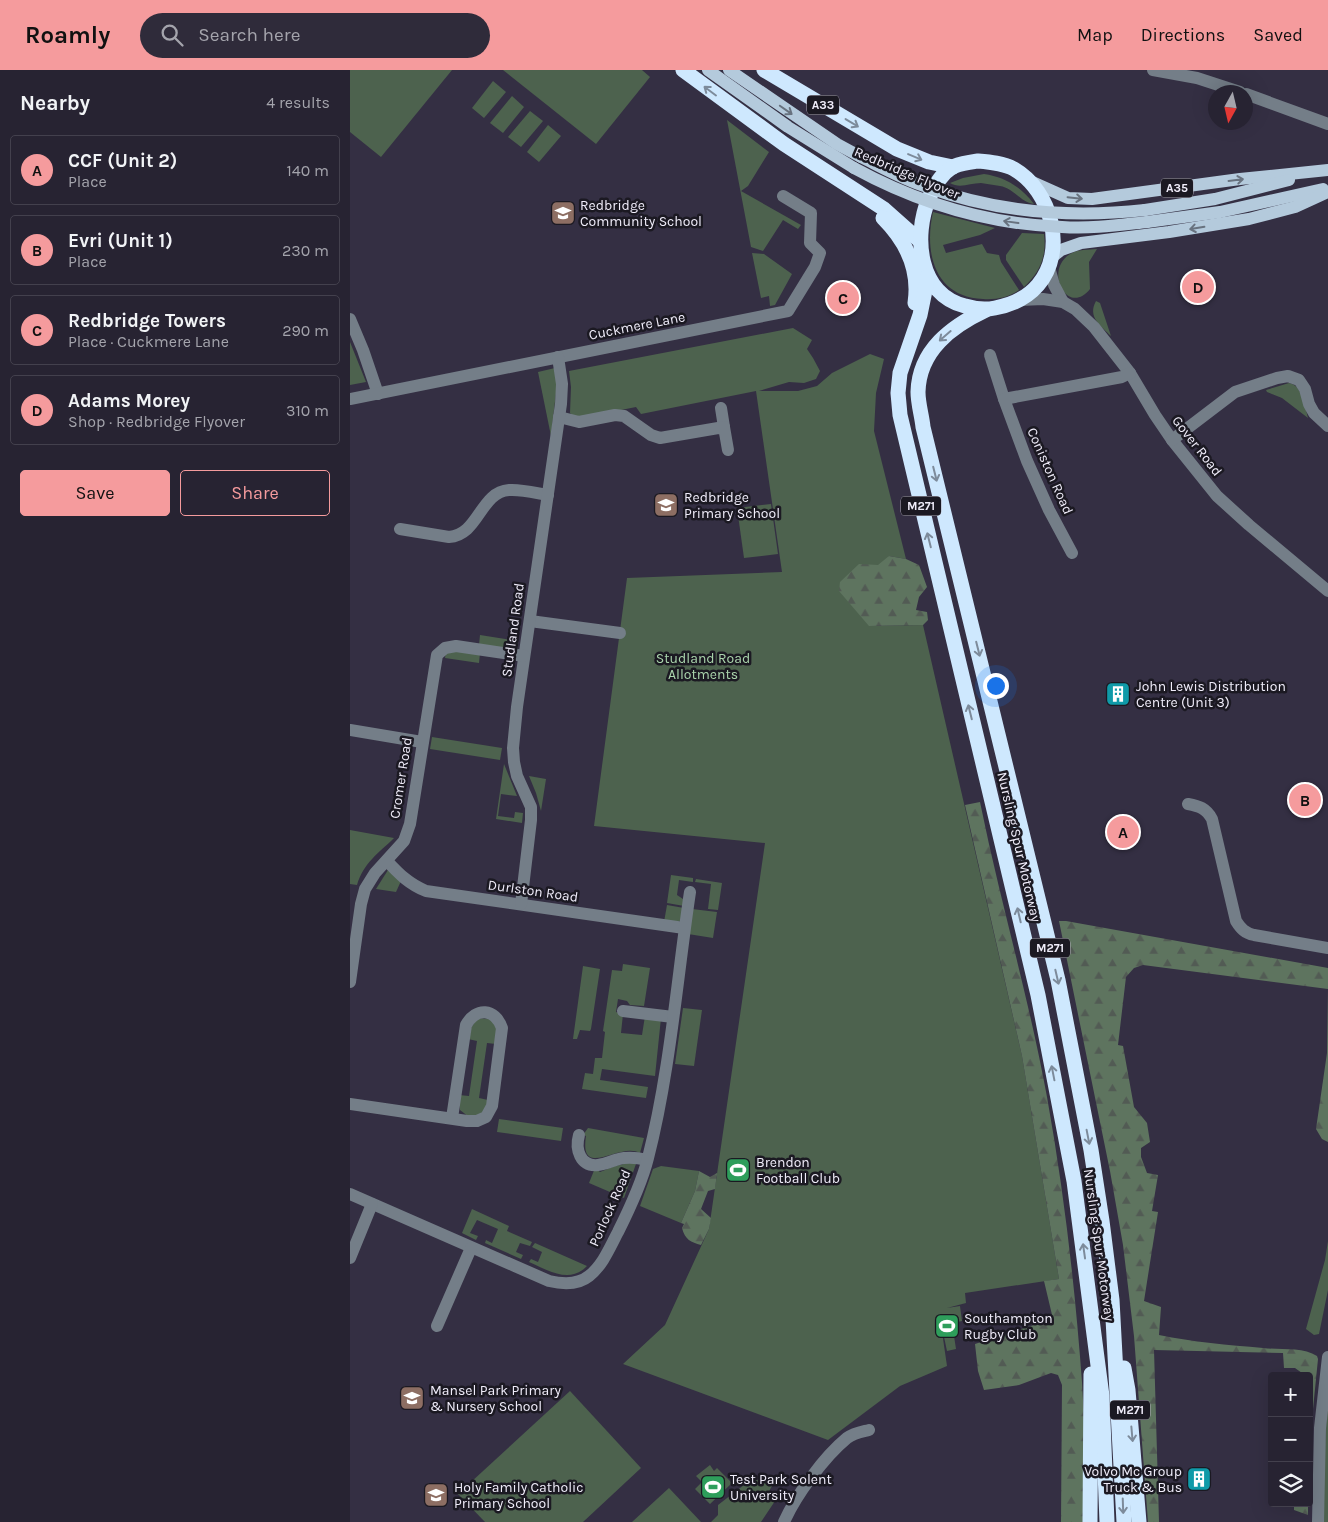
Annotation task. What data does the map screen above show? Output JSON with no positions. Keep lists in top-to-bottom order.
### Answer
{
  "streets": {
    "highway": ["A33", "M271", "Nursling Spur Motorway"],
    "main road": ["Redbridge Flyover", "A35"],
    "street": [
      "Cuckmere Lane",
      "Gover Road",
      "Coniston Road",
      "Studland Road",
      "Cromer Road",
      "Durlston Road",
      "Porlock Road"
    ]
  },
  "crossings": [
    ["A33", "A35"],
    ["A33", "Gover Road"],
    ["A33", "Nursling Spur Motorway"],
    ["Redbridge Flyover", "A35"],
    ["A35", "Gover Road"],
    ["A35", "Nursling Spur Motorway"],
    ["Cuckmere Lane", "Studland Road"],
    ["Gover Road", "Nursling Spur Motorway"],
    ["M271", "Nursling Spur Motorway"],
    ["Studland Road", "Cromer Road"],
    ["Studland Road", "Durlston Road"],
    ["Cromer Road", "Durlston Road"],
    ["Durlston Road", "Porlock Road"]
  ],
  "parks": ["Studland Road Allotments"],
  "places": {
    "school or university": [
      "Redbridge Community School",
      "Redbridge Primary School",
      "Mansel Park Primary & Nursery School",
      "Holy Family Catholic Primary School"
    ],
    "building": ["John Lewis Distribution Centre (Unit 3)", "Volvo Mc Group Truck & Bus"],
    "sports": ["Brendon Football Club", "Southampton Rugby Club", "Test Park Solent University"]
  },
  "north": "bottom",
  "page": {
    "header": "Roamly",
    "search": "Search here",
    "nav": ["Map", "Directions", "Saved"],
    "heading": ["Nearby", "4 results"],
    "list": [
      {
        "mark": "A",
        "name": "CCF (Unit 2)",
        "note": "Place",
        "value": "140 m"
      },
      {
        "mark": "B",
        "name": "Evri (Unit 1)",
        "note": "Place",
        "value": "230 m"
      },
      {
        "mark": "C",
        "name": "Redbridge Towers",
        "note": "Place · Cuckmere Lane",
        "value": "290 m"
      },
      {
        "mark": "D",
        "name": "Adams Morey",
        "note": "Shop · Redbridge Flyover",
        "value": "310 m"
      }
    ],
    "pins": [
      "D",
      "C",
      "B",
      "A"
    ],
    "buttons": ["Save", "Share"],
    "map_buttons": ["+", "−"]
  }
}
